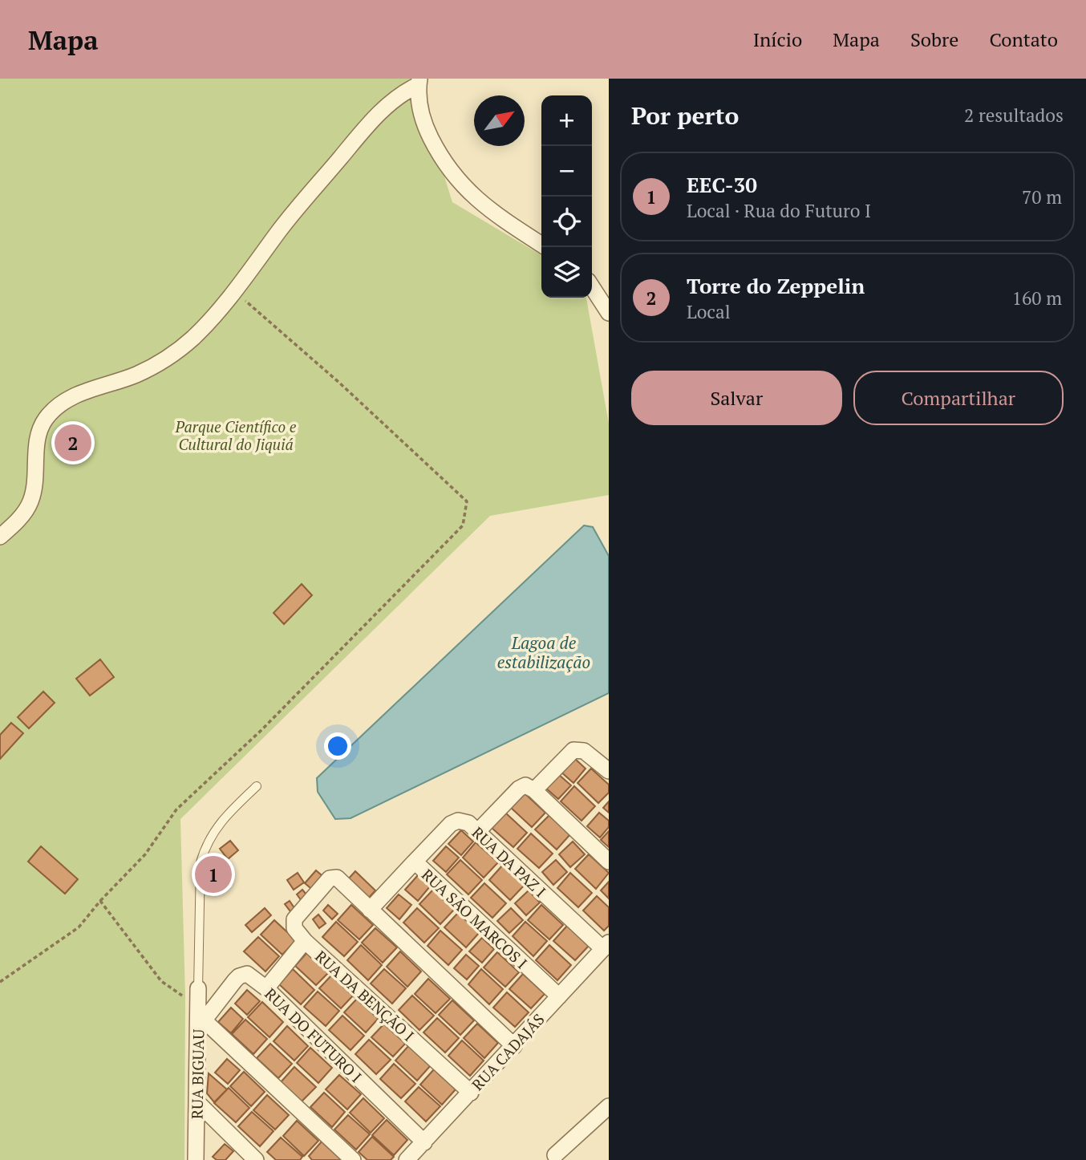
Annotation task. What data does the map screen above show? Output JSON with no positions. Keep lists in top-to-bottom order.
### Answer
{
  "streets": {
    "street": [
      "RUA DA PAZ I",
      "RUA SÃO MARCOS I",
      "RUA DA BENÇÃO I",
      "RUA DO FUTURO I",
      "RUA CADAJÁS",
      "RUA BIGUAU"
    ]
  },
  "crossings": [
    ["RUA DA PAZ I", "RUA SÃO MARCOS I"],
    ["RUA DA PAZ I", "RUA CADAJÁS"],
    ["RUA SÃO MARCOS I", "RUA CADAJÁS"],
    ["RUA DA BENÇÃO I", "RUA DO FUTURO I"],
    ["RUA DA BENÇÃO I", "RUA CADAJÁS"],
    ["RUA DO FUTURO I", "RUA CADAJÁS"],
    ["RUA DO FUTURO I", "RUA BIGUAU"]
  ],
  "water": ["Lagoa de estabilização"],
  "parks": ["Parque Científico e Cultural do Jiquiá"],
  "north": "top right",
  "page": {
    "header": "Mapa",
    "nav": [
      "Início",
      "Mapa",
      "Sobre",
      "Contato"
    ],
    "heading": ["Por perto", "2 resultados"],
    "map_buttons": ["+", "−"],
    "list": [
      {
        "mark": "1",
        "name": "EEC-30",
        "note": "Local · Rua do Futuro I",
        "value": "70 m"
      },
      {
        "mark": "2",
        "name": "Torre do Zeppelin",
        "note": "Local",
        "value": "160 m"
      }
    ],
    "buttons": ["Salvar", "Compartilhar"],
    "pins": ["2", "1"]
  }
}
